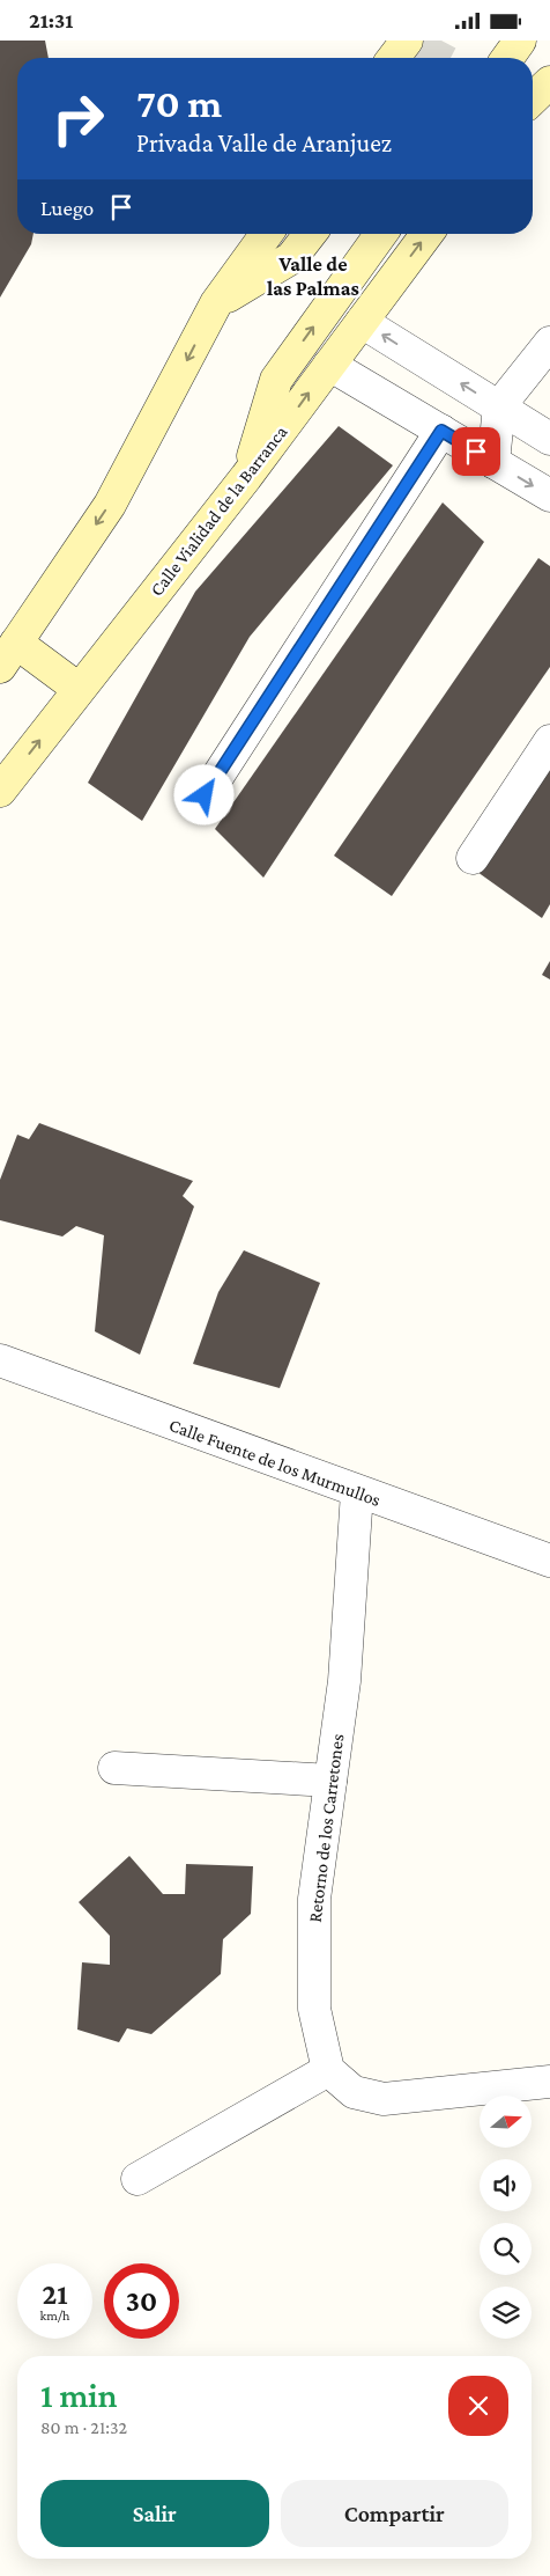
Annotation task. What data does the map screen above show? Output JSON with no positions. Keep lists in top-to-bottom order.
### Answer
{
  "streets": {
    "main road": ["Calle Vialidad de la Barranca"],
    "street": ["Calle Fuente de los Murmullos", "Retorno de los Carretones"]
  },
  "crossings": [
    ["Calle Fuente de los Murmullos", "Retorno de los Carretones"]
  ],
  "districts": ["Valle de las Palmas"],
  "north": "right",
  "page": {
    "status": "21:31",
    "turn": ["70 m", "Privada Valle de Aranjuez"],
    "then": "Luego",
    "speed": "21 km/h",
    "limit": "30",
    "heading": ["1 min", "80 m · 21:32"],
    "buttons": ["Salir", "Compartir"]
  }
}
